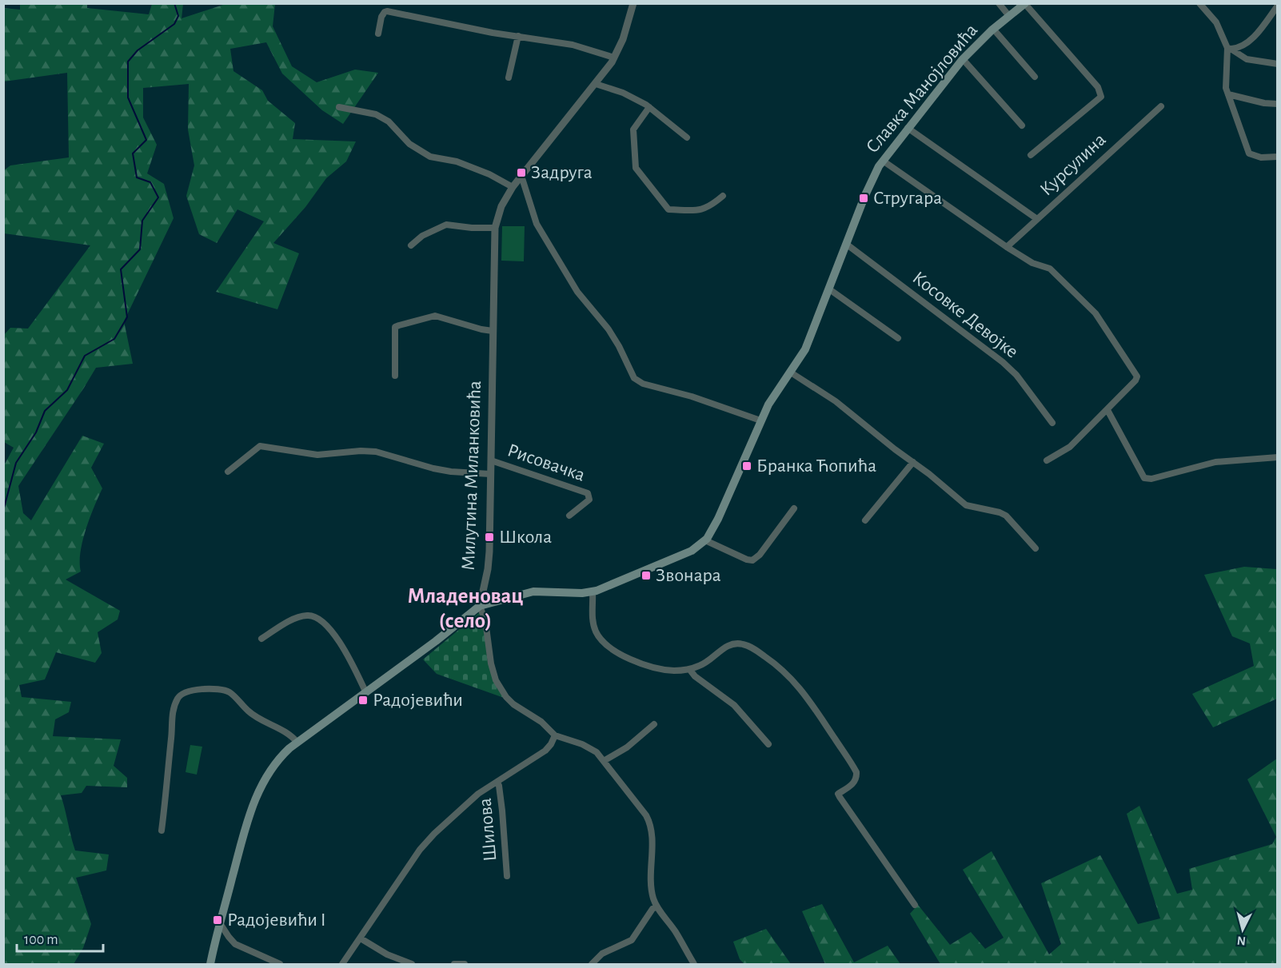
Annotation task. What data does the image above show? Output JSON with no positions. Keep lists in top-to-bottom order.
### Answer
{
  "streets": {
    "main road": ["Славка Манојловића"],
    "street": [
      "Курсулина",
      "Косовке Девојке",
      "Рисовачка",
      "Милутина Миланковића",
      "Шилова"
    ]
  },
  "crossings": [
    ["Славка Манојловића", "Косовке Девојке"],
    ["Славка Манојловића", "Милутина Миланковића"],
    ["Рисовачка", "Милутина Миланковића"]
  ],
  "districts": ["Младеновац (село)"],
  "places": {
    "transit": [
      "Задруга",
      "Стругара",
      "Бранка Ћопића",
      "Школа",
      "Звонара",
      "Радојевићи",
      "Радојевићи I"
    ]
  },
  "scale_bar": "100 m",
  "north": "bottom"
}
